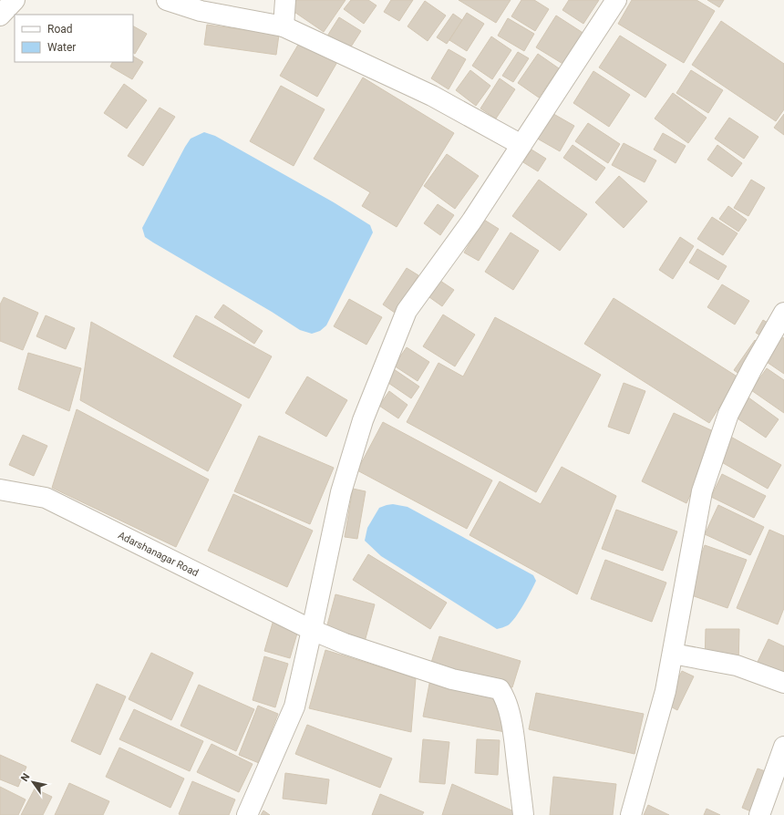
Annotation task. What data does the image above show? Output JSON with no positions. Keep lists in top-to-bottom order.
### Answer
{
  "streets": {
    "street": ["Adarshanagar Road"]
  },
  "legend": ["Road", "Water"],
  "north": "top left"
}
